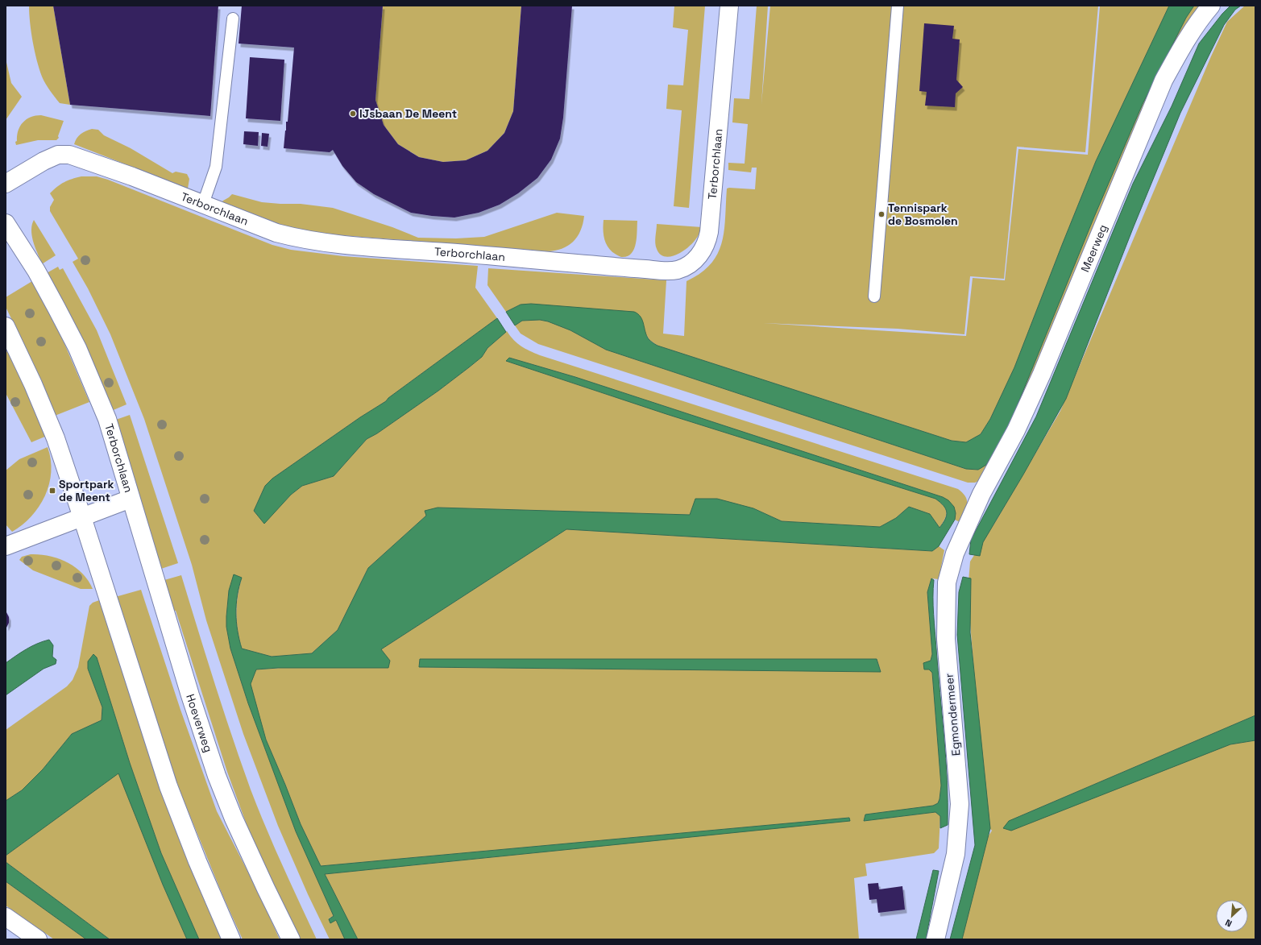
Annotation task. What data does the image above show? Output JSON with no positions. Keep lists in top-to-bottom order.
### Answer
{
  "streets": {
    "street": [
      "Terborchlaan",
      "Meerweg",
      "Egmondermeer",
      "Hoeverweg"
    ]
  },
  "crossings": [
    ["Terborchlaan", "Hoeverweg"],
    ["Meerweg", "Egmondermeer"]
  ],
  "places": {
    "other": ["IJsbaan De Meent", "Tennispark de Bosmolen"],
    "transit": ["Sportpark de Meent"]
  },
  "north": "bottom left"
}
